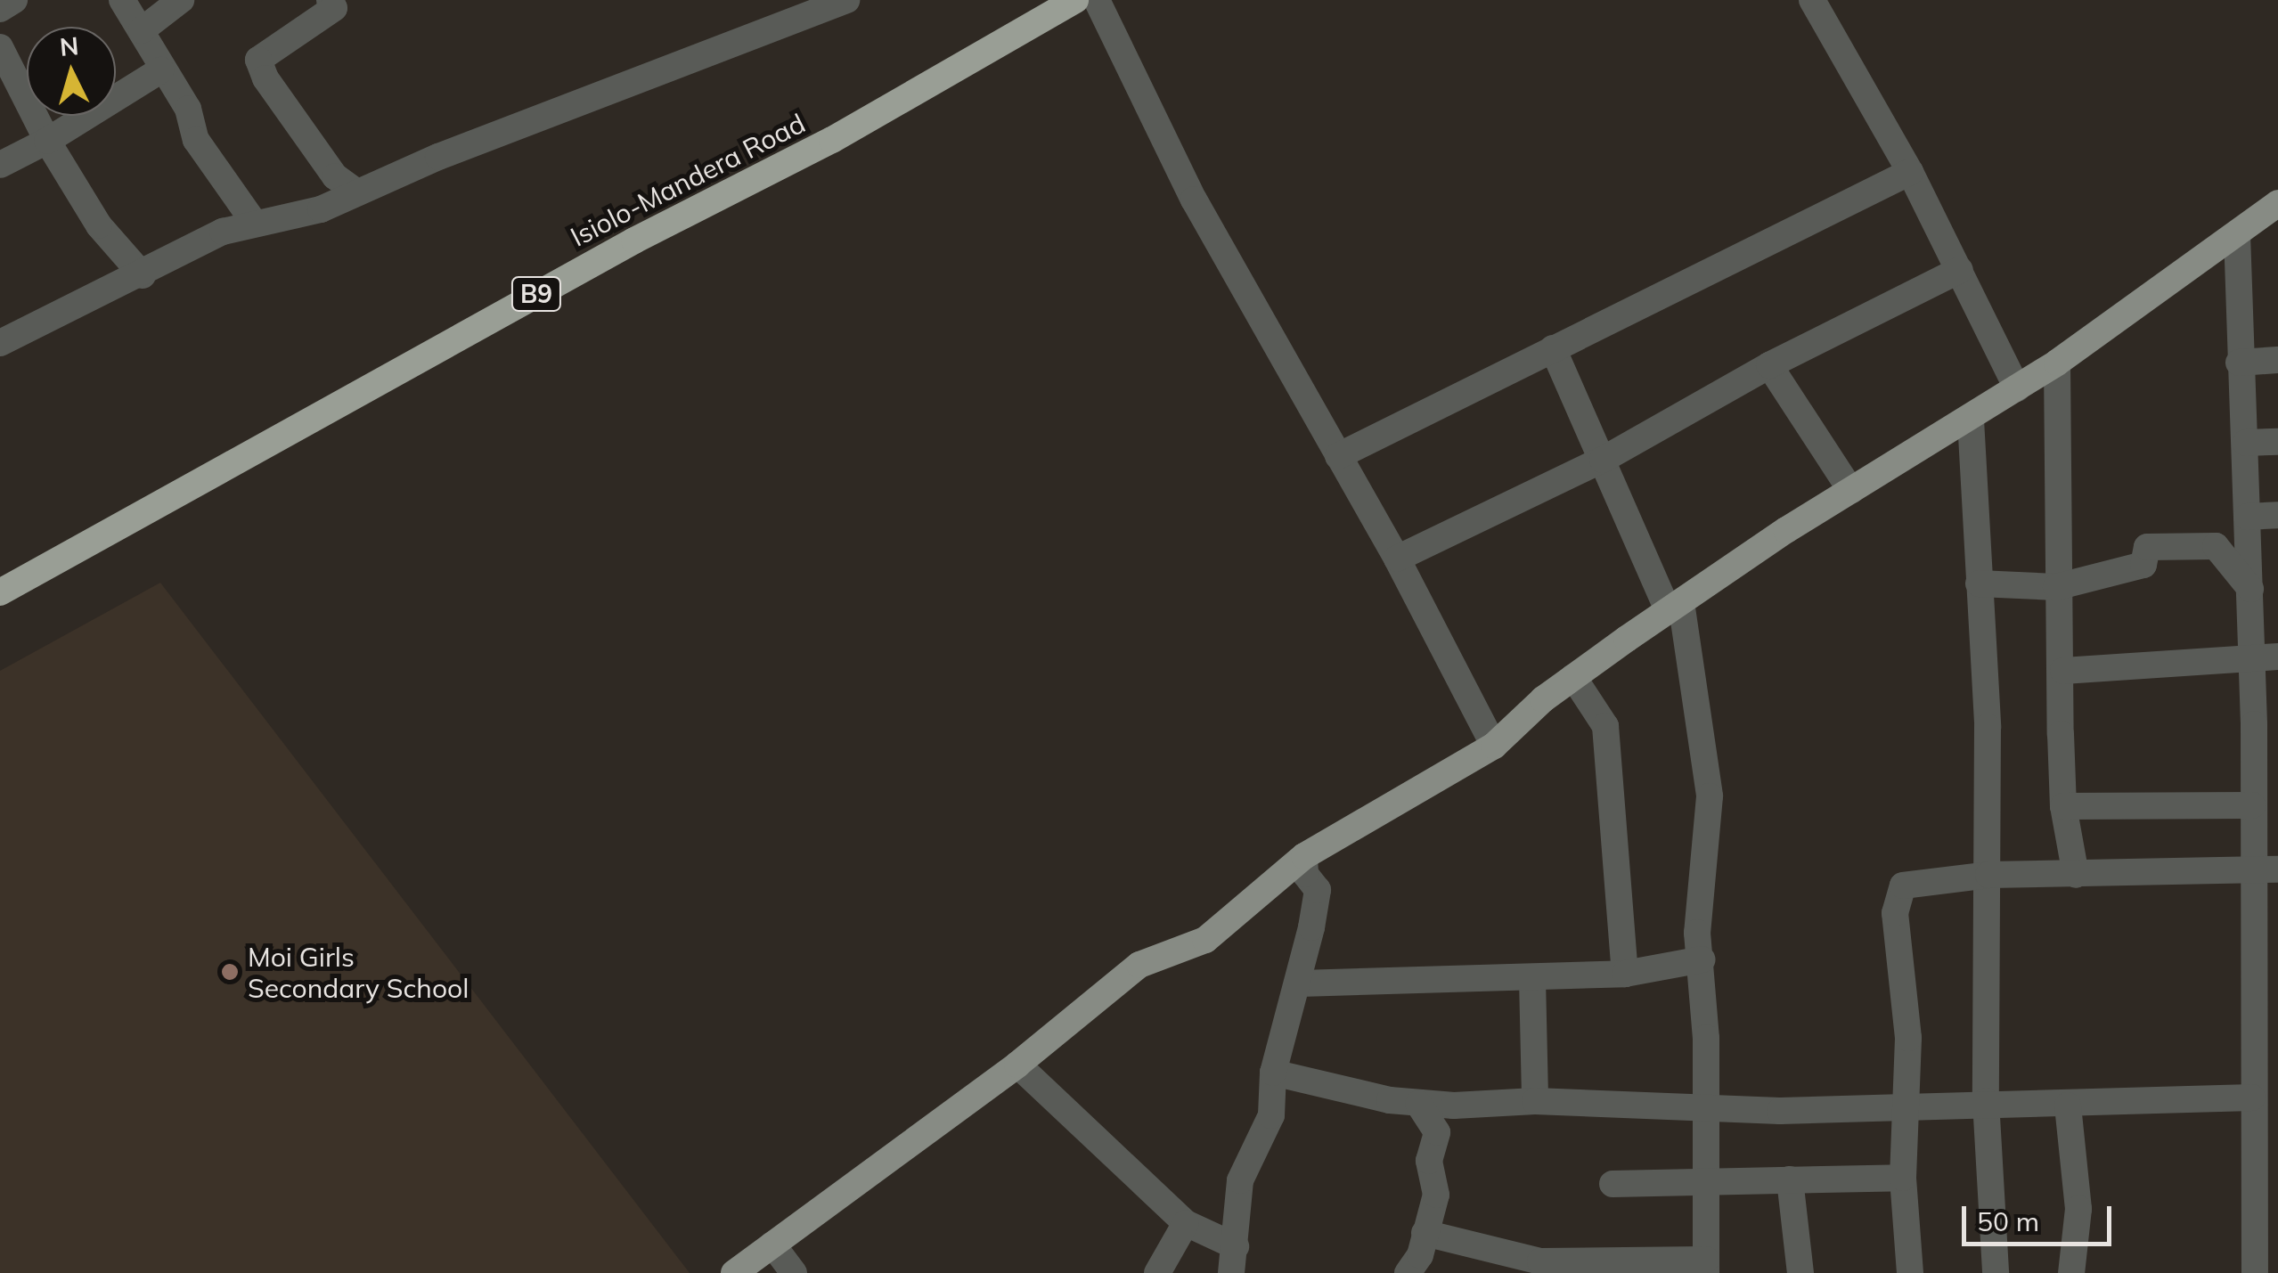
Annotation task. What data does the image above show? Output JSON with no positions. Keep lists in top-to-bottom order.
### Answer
{
  "streets": {
    "highway": ["Isiolo-Mandera Road", "B9"]
  },
  "places": ["Moi Girls Secondary School"],
  "scale_bar": "50 m",
  "north": "top"
}
